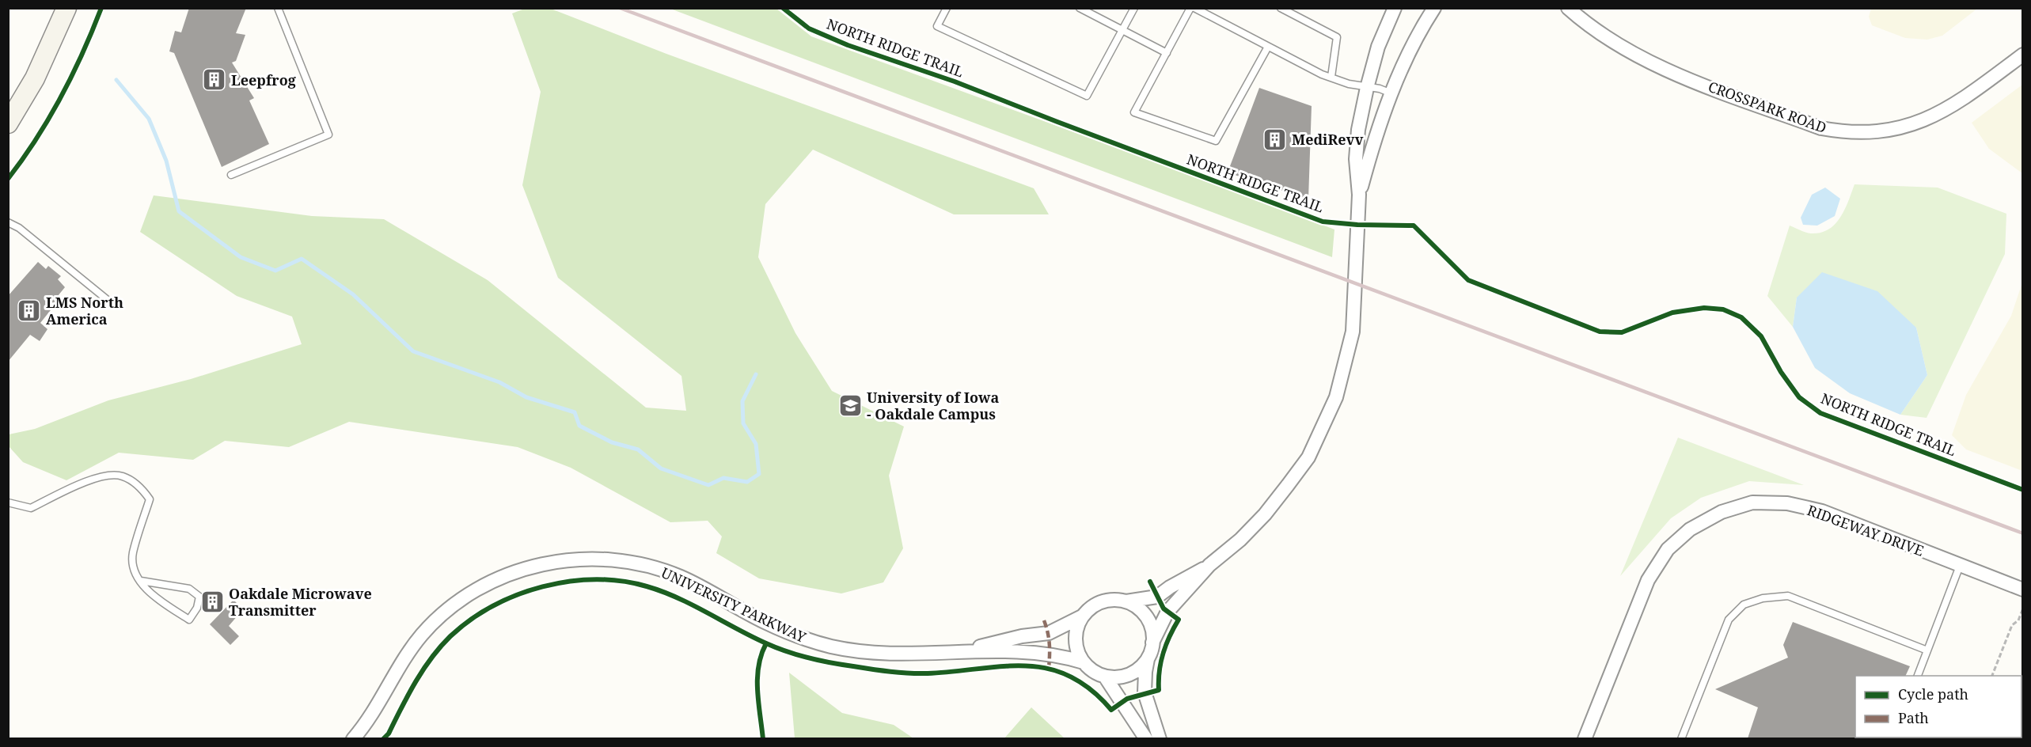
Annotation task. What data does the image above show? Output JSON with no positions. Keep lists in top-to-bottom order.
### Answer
{
  "streets": {
    "street": ["CROSSPARK ROAD", "RIDGEWAY DRIVE", "UNIVERSITY PARKWAY"],
    "cycle path": ["NORTH RIDGE TRAIL"]
  },
  "places": {
    "building": [
      "Leepfrog",
      "MediRevv",
      "LMS North America",
      "Oakdale Microwave Transmitter"
    ],
    "school or university": ["University of Iowa - Oakdale Campus"]
  },
  "legend": ["Cycle path", "Path"]
}
